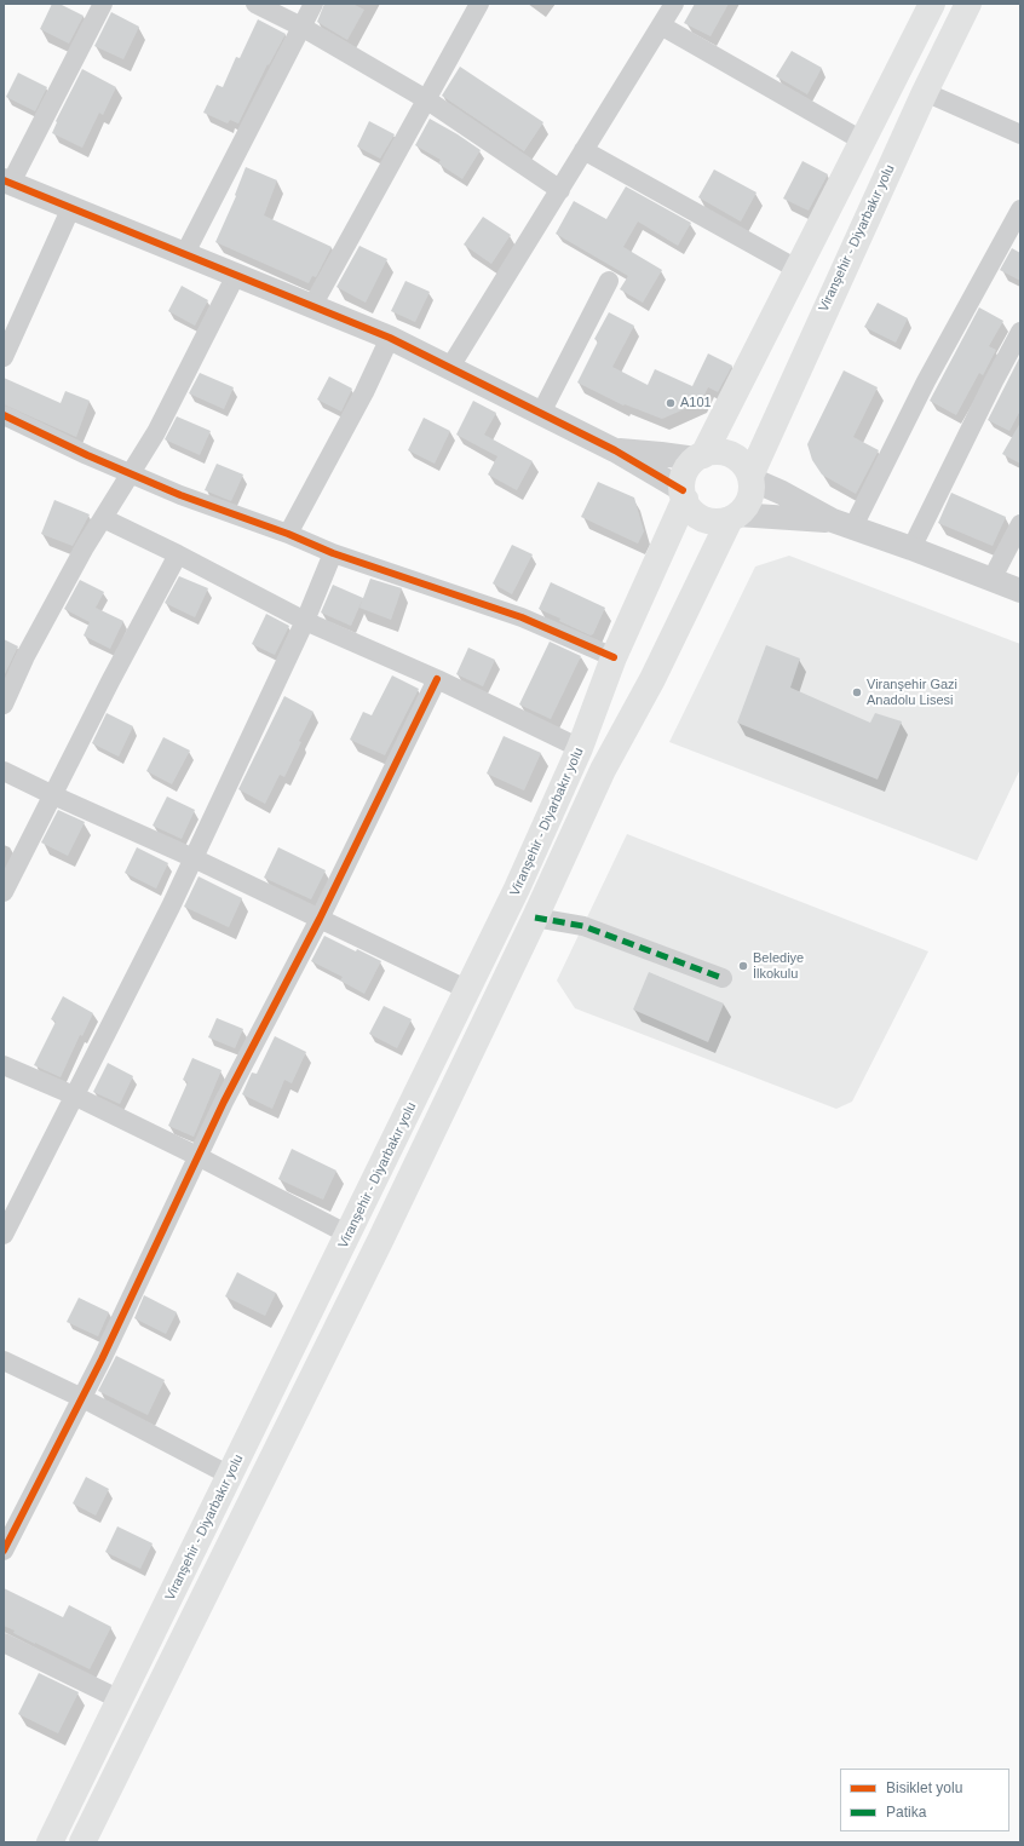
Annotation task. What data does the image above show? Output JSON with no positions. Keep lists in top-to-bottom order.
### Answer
{
  "streets": {
    "main road": ["Viranşehir - Diyarbakır yolu"]
  },
  "places": ["A101", "Viranşehir Gazi Anadolu Lisesi", "Belediye İlkokulu"],
  "legend": ["Bisiklet yolu", "Patika"]
}
